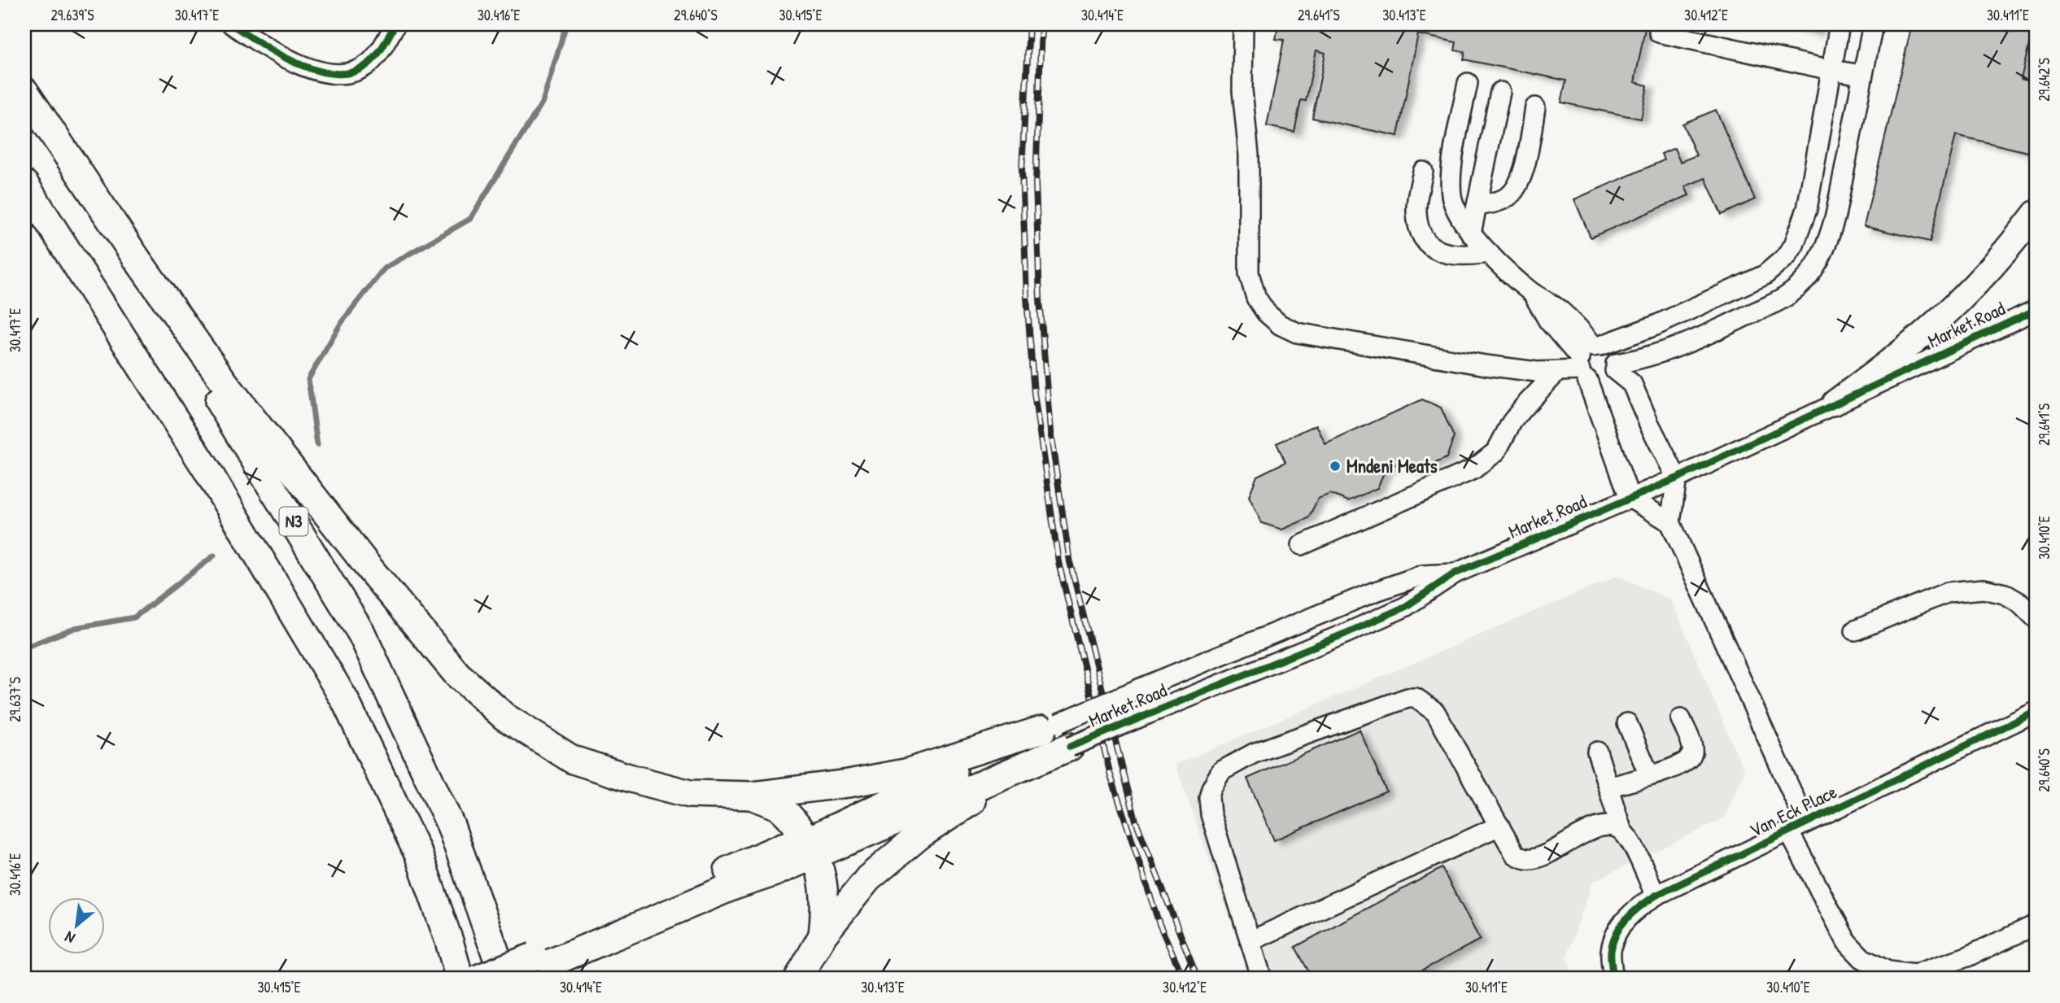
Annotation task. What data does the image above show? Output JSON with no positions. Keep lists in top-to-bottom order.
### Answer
{
  "streets": {
    "highway": ["N3"],
    "street": ["Market Road", "Van Eck Place"]
  },
  "places": ["Mndeni Meats"],
  "north": "bottom left",
  "coordinates": [
    "29.639°S",
    "30.417°E",
    "30.416°E",
    "29.640°S",
    "30.415°E",
    "30.414°E",
    "29.641°S",
    "30.413°E",
    "30.412°E",
    "30.411°E",
    "29.642°S",
    "30.410°E",
    "29.637°S"
  ]
}
